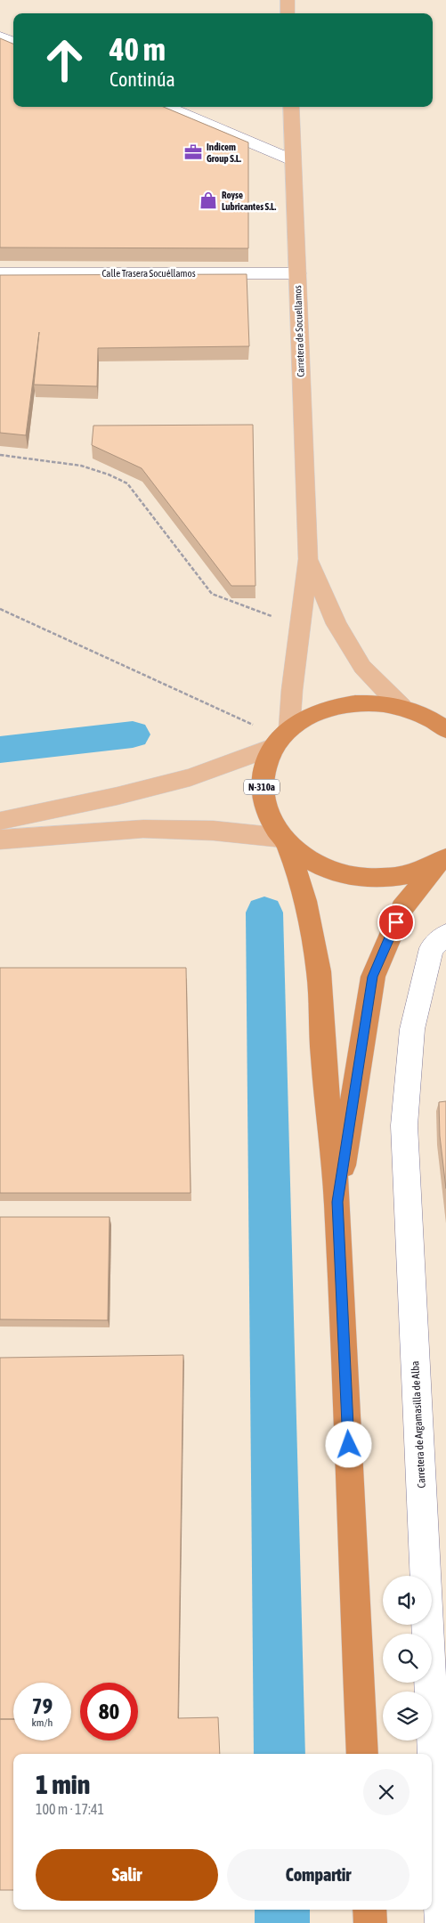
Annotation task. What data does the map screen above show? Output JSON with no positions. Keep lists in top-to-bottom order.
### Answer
{
  "streets": {
    "highway": ["N-310a"],
    "main road": ["Carretera de Socuellamos"],
    "lane": ["Calle Trasera Socuéllamos", "Carretera de Argamasilla de Alba"]
  },
  "crossings": [
    ["Calle Trasera Socuéllamos", "Carretera de Socuellamos"]
  ],
  "places": {
    "office": ["Indicem Group S.L."],
    "shop": ["Royse Lubricantes S.L."]
  },
  "page": {
    "turn": ["40 m", "Continúa"],
    "speed": "79 km/h",
    "limit": "80",
    "heading": ["1 min", "100 m · 17:41"],
    "buttons": ["Salir", "Compartir"]
  }
}
